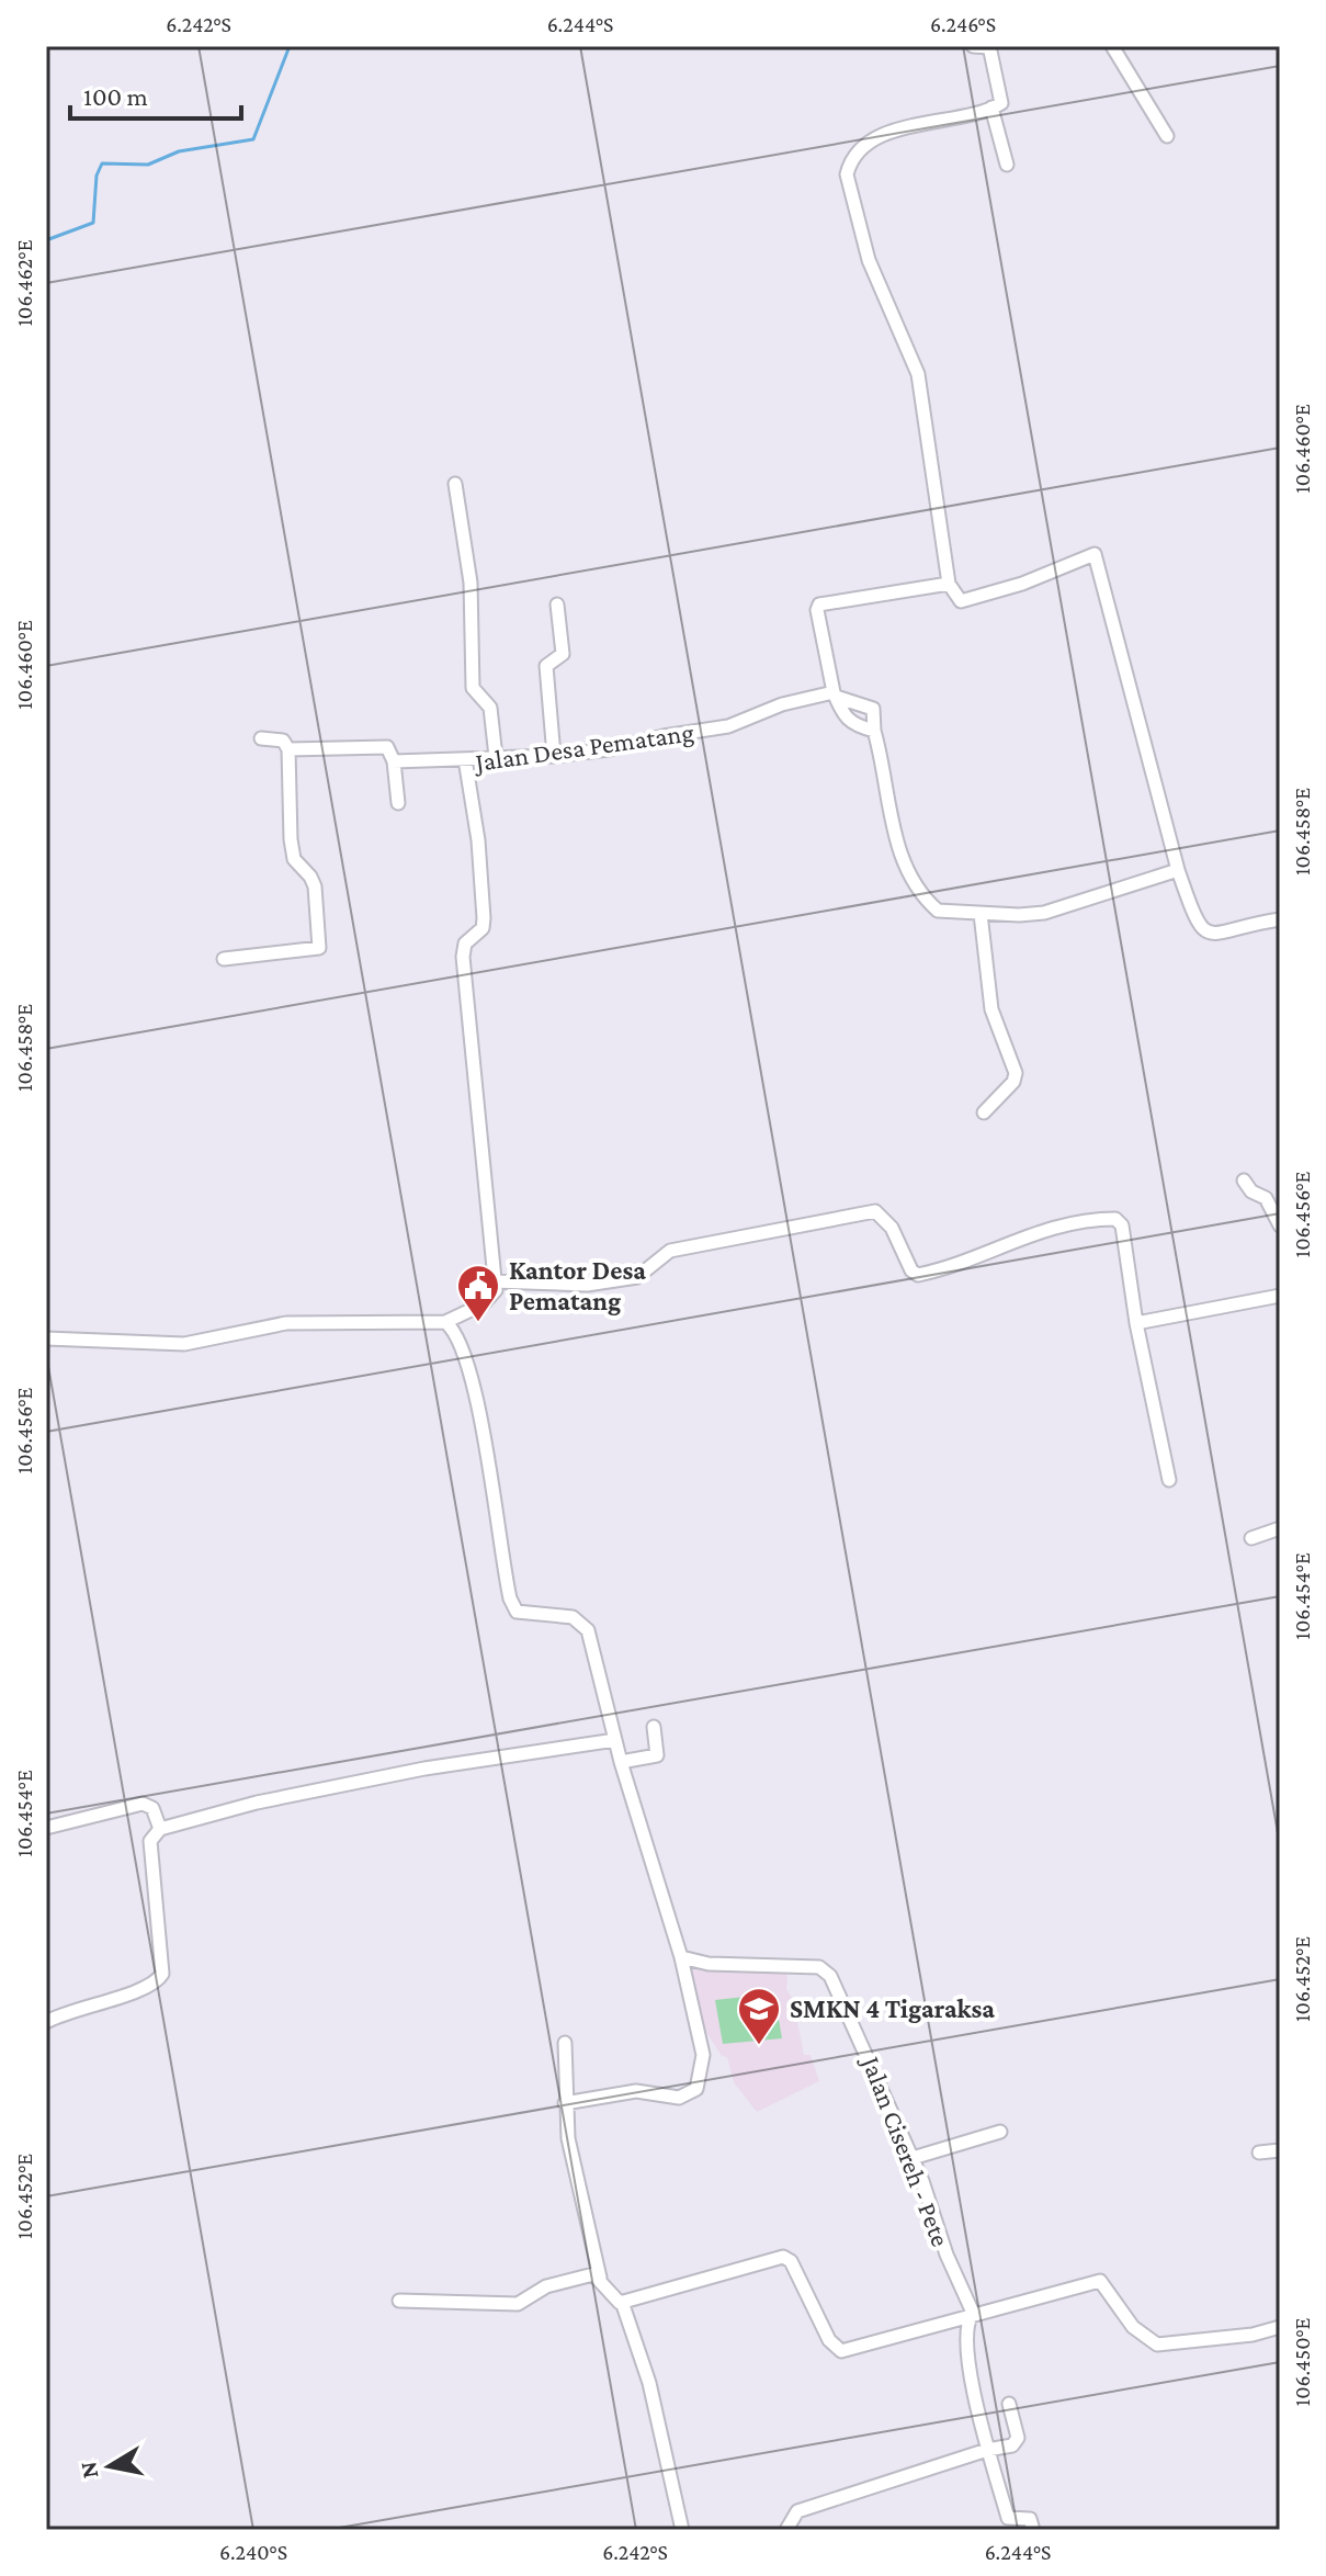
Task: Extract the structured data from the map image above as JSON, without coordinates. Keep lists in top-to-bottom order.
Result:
{
  "streets": {
    "street": ["Jalan Desa Pematang", "Jalan Cisereh - Pete"]
  },
  "places": {
    "public building": ["Kantor Desa Pematang"],
    "school or university": ["SMKN 4 Tigaraksa"]
  },
  "scale_bar": "100 m",
  "north": "left",
  "coordinates": [
    "6.242°S",
    "6.244°S",
    "6.246°S",
    "106.462°E",
    "106.460°E",
    "106.458°E",
    "106.456°E",
    "106.454°E",
    "106.452°E",
    "106.450°E",
    "6.240°S"
  ]
}
